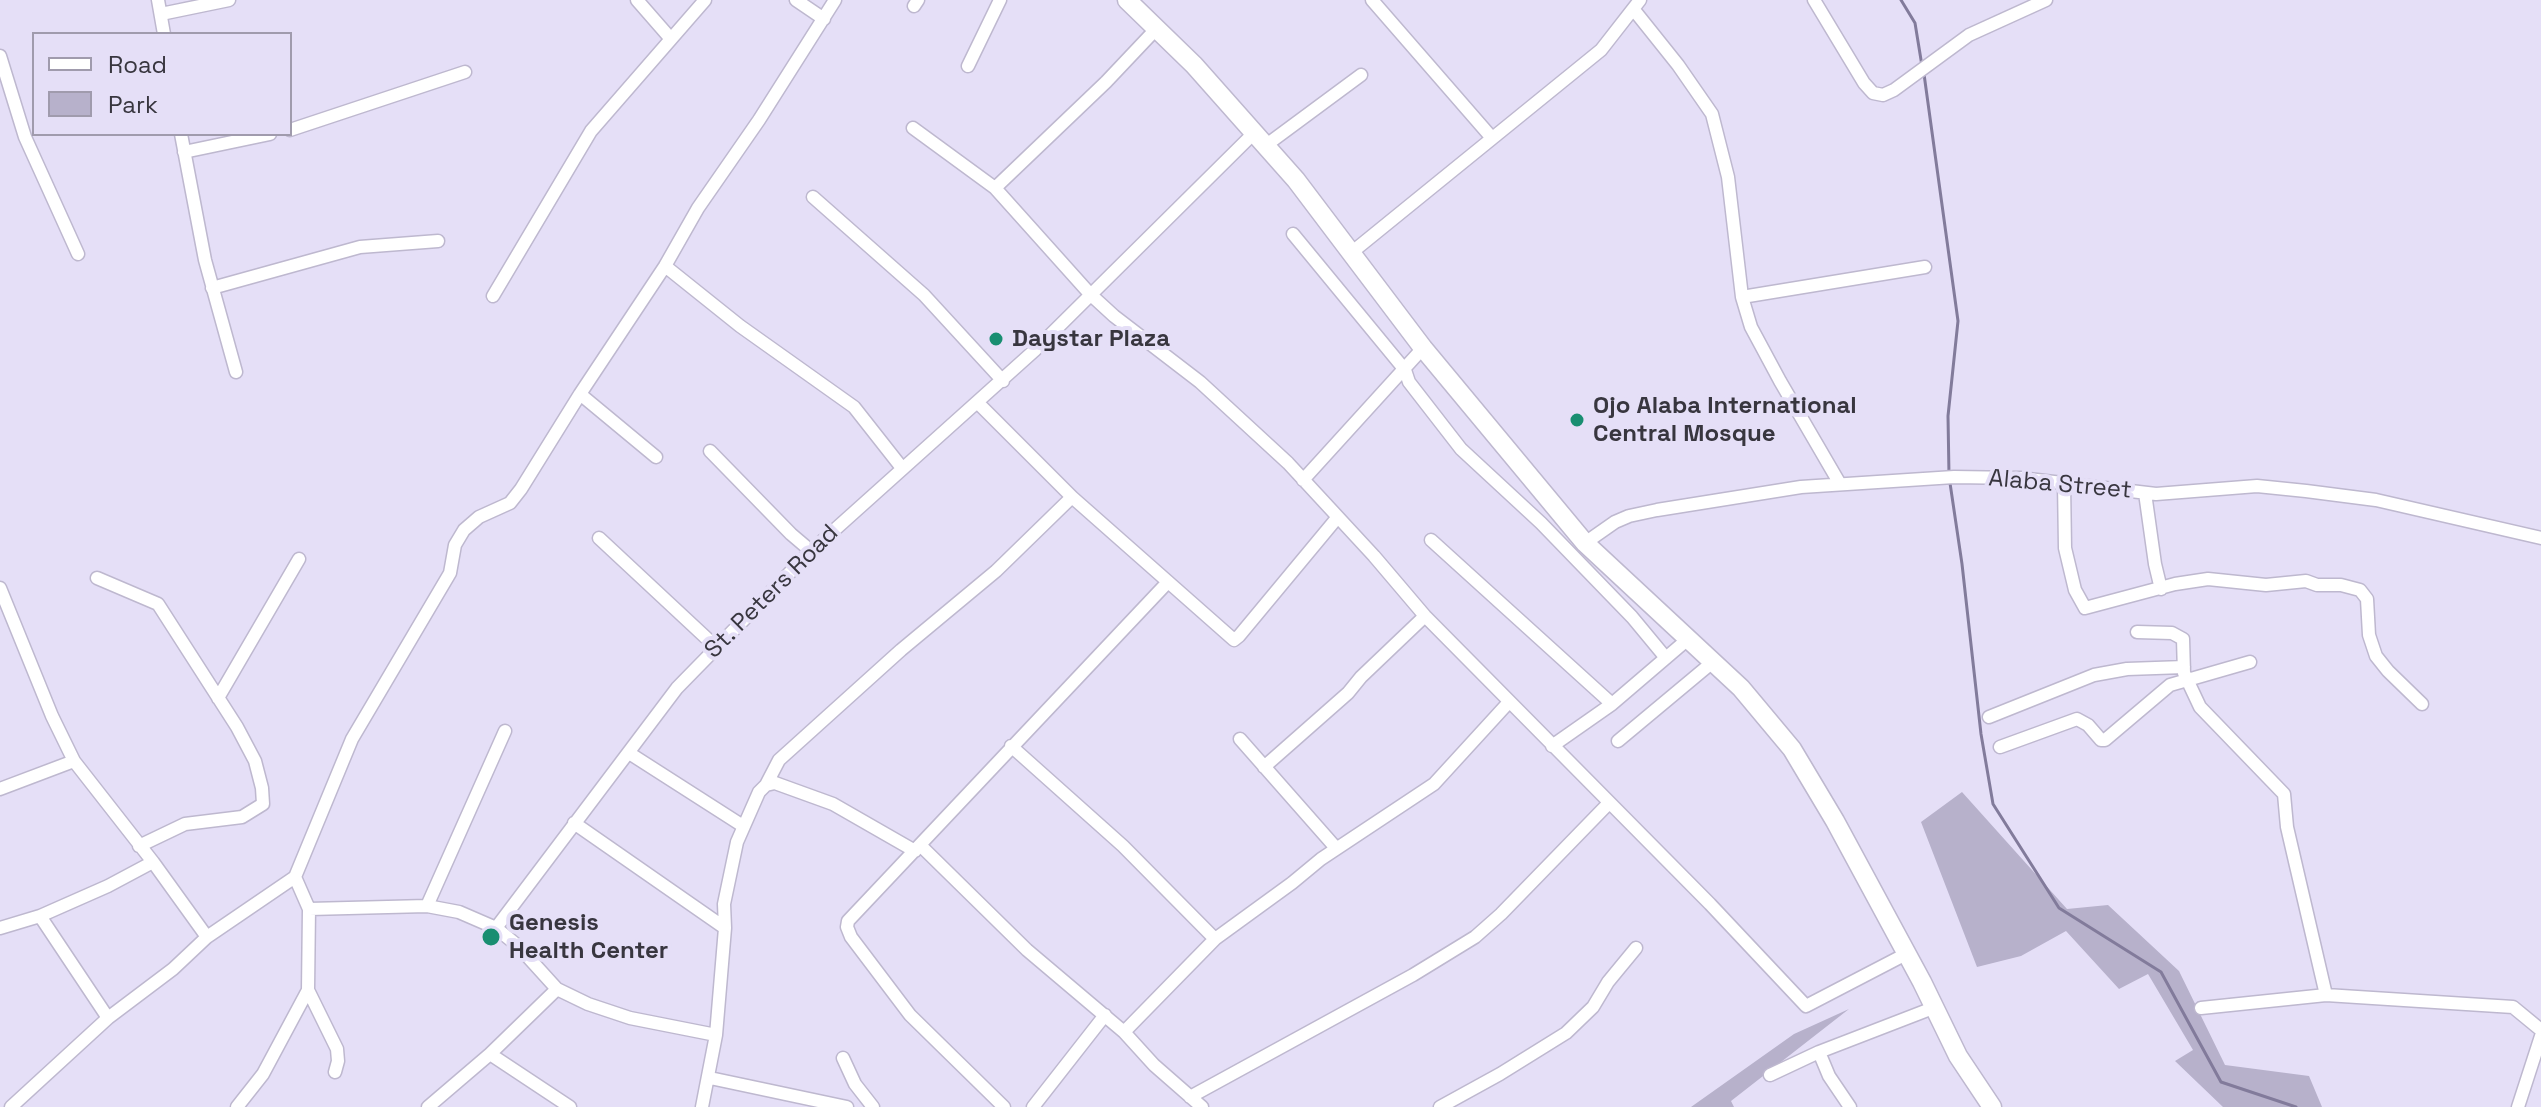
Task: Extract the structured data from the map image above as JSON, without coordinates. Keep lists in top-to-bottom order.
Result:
{
  "streets": {
    "street": ["Alaba Street", "St. Peters Road"]
  },
  "places": ["Daystar Plaza", "Ojo Alaba International Central Mosque", "Genesis Health Center"],
  "legend": ["Road", "Park"]
}
